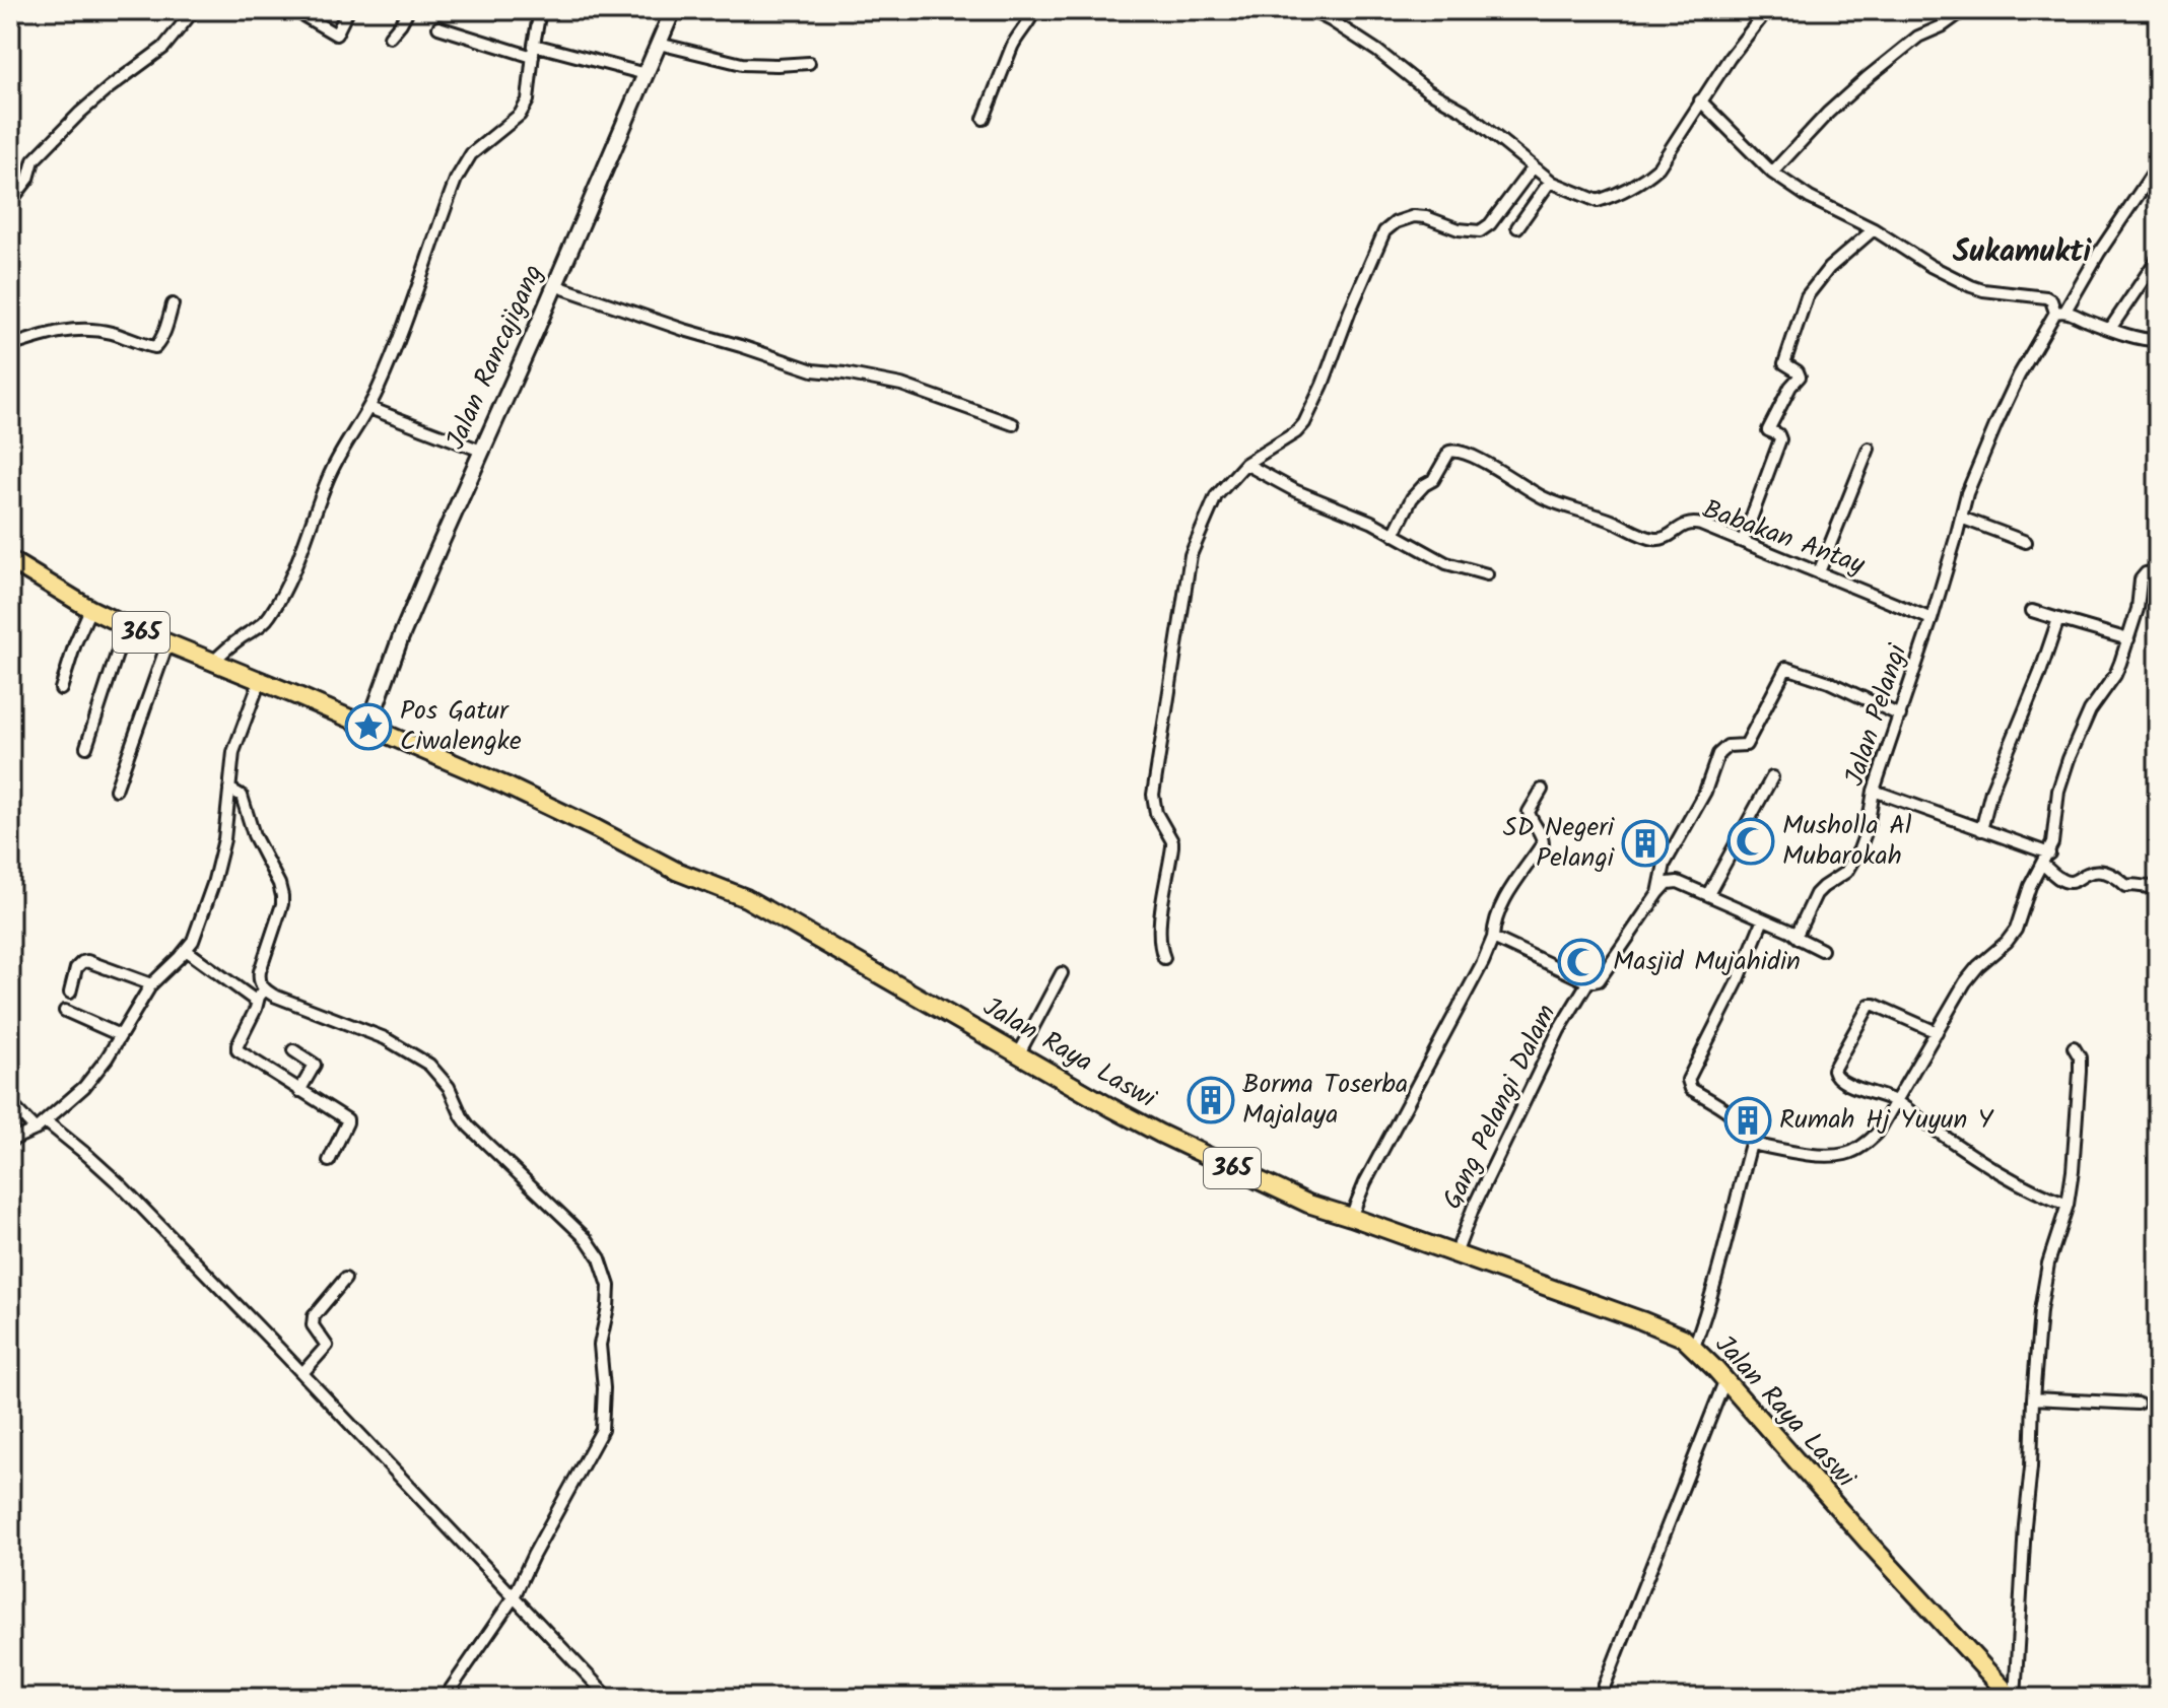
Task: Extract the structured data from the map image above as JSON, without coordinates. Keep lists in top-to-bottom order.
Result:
{
  "streets": {
    "main road": ["Jalan Rancajigang", "365", "Jalan Raya Laswi"],
    "street": ["Babakan Antay", "Jalan Pelangi", "Gang Pelangi Dalam"]
  },
  "crossings": [
    ["Jalan Rancajigang", "Jalan Raya Laswi"],
    ["Babakan Antay", "Jalan Pelangi"],
    ["Jalan Raya Laswi", "Gang Pelangi Dalam"]
  ],
  "districts": ["Sukamukti"],
  "places": {
    "place": ["Pos Gatur Ciwalengke"],
    "mosque": ["Musholla Al Mubarokah", "Masjid Mujahidin"],
    "building": ["SD Negeri Pelangi", "Borma Toserba Majalaya", "Rumah Hj Yuyun Y"]
  }
}
